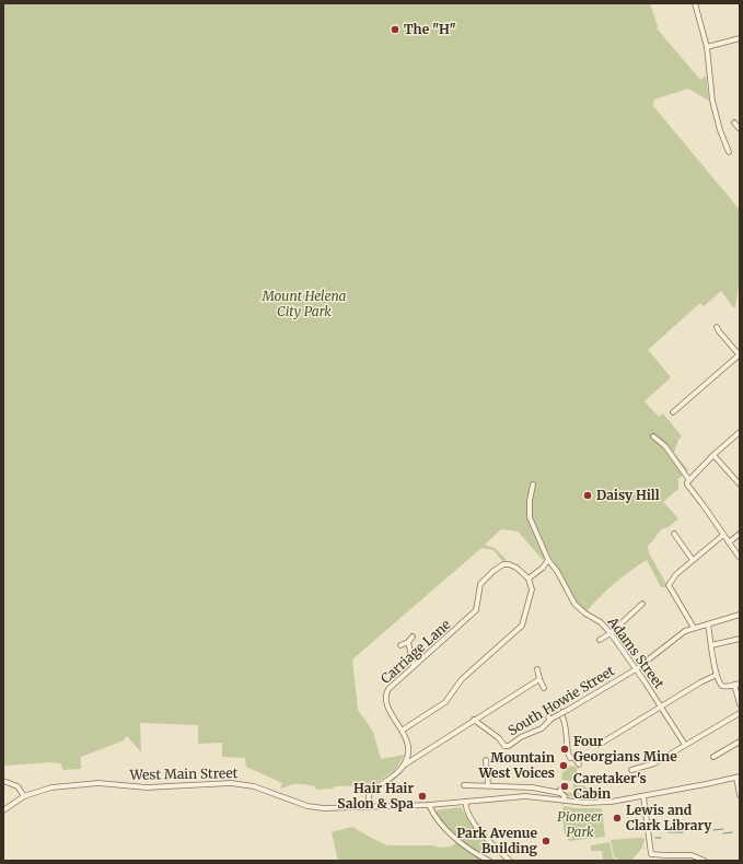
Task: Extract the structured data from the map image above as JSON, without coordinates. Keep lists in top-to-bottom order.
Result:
{
  "streets": {
    "street": [
      "Carriage Lane",
      "Adams Street",
      "South Howie Street",
      "West Main Street"
    ]
  },
  "crossings": [
    ["Adams Street", "South Howie Street"]
  ],
  "parks": ["Mount Helena City Park", "Pioneer Park"],
  "places": [
    "The \"H\"",
    "Daisy Hill",
    "Four Georgians Mine",
    "Mountain West Voices",
    "Caretaker's Cabin",
    "Hair Hair Salon & Spa",
    "Lewis and Clark Library",
    "Park Avenue Building"
  ]
}
